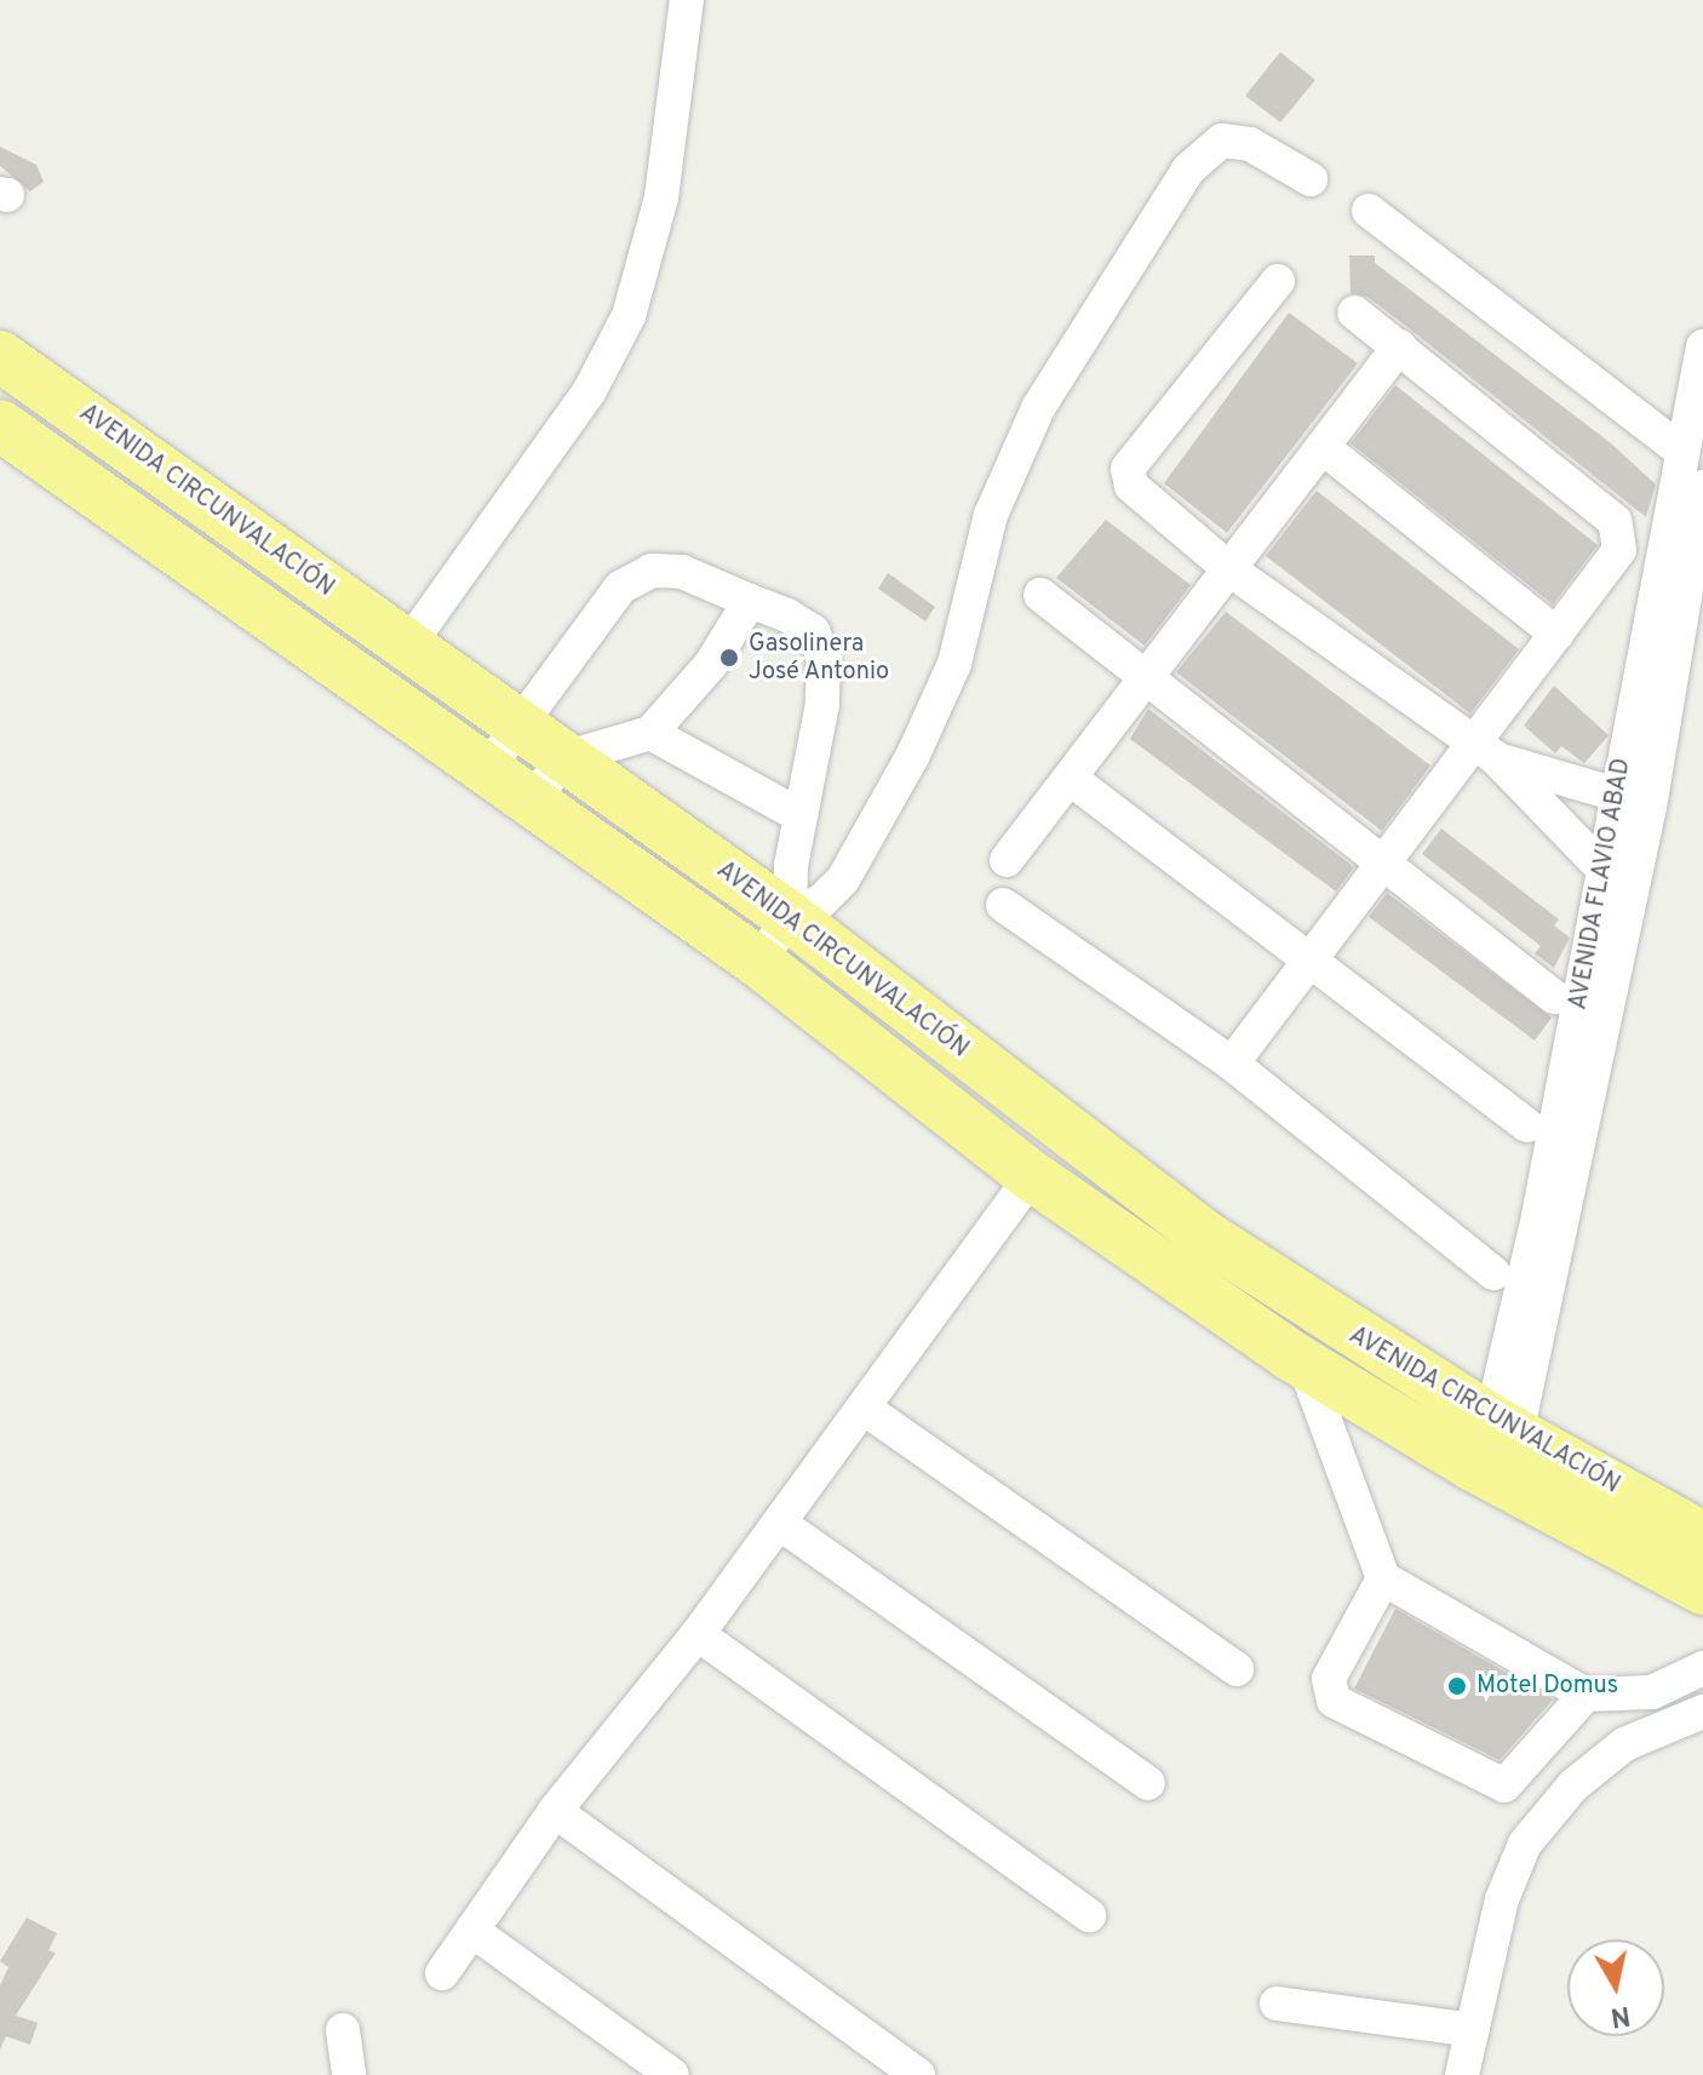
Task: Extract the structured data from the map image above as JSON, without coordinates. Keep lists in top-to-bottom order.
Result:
{
  "streets": {
    "highway": ["AVENIDA CIRCUNVALACIÓN"],
    "street": ["AVENIDA FLAVIO ABAD"]
  },
  "crossings": [
    ["AVENIDA CIRCUNVALACIÓN", "AVENIDA FLAVIO ABAD"]
  ],
  "places": ["Gasolinera José Antonio", "Motel Domus"],
  "north": "bottom"
}
